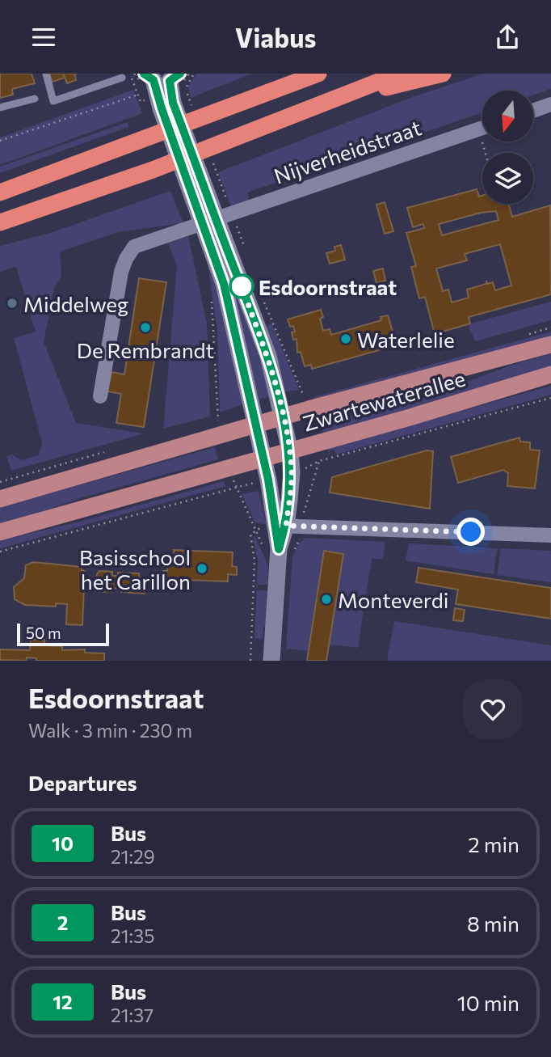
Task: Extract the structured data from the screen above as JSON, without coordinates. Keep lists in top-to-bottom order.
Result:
{
  "streets": {
    "main road": ["Zwartewaterallee"],
    "street": ["Nijverheidstraat"]
  },
  "places": [
    "Esdoornstraat",
    "Middelweg",
    "De Rembrandt",
    "Waterlelie",
    "Basisschool het Carillon",
    "Monteverdi"
  ],
  "lines": ["bus line 10"],
  "scale_bar": "50 m",
  "north": "bottom",
  "page": {
    "header": "Viabus",
    "scale": "50 m",
    "heading": [
      ["Esdoornstraat", "Walk · 3 min · 230 m"],
      "Departures"
    ],
    "list": [
      {
        "mark": "10",
        "name": "Bus",
        "note": "21:29",
        "value": "2 min"
      },
      {
        "mark": "2",
        "name": "Bus",
        "note": "21:35",
        "value": "8 min"
      },
      {
        "mark": "12",
        "name": "Bus",
        "note": "21:37",
        "value": "10 min"
      }
    ]
  }
}
